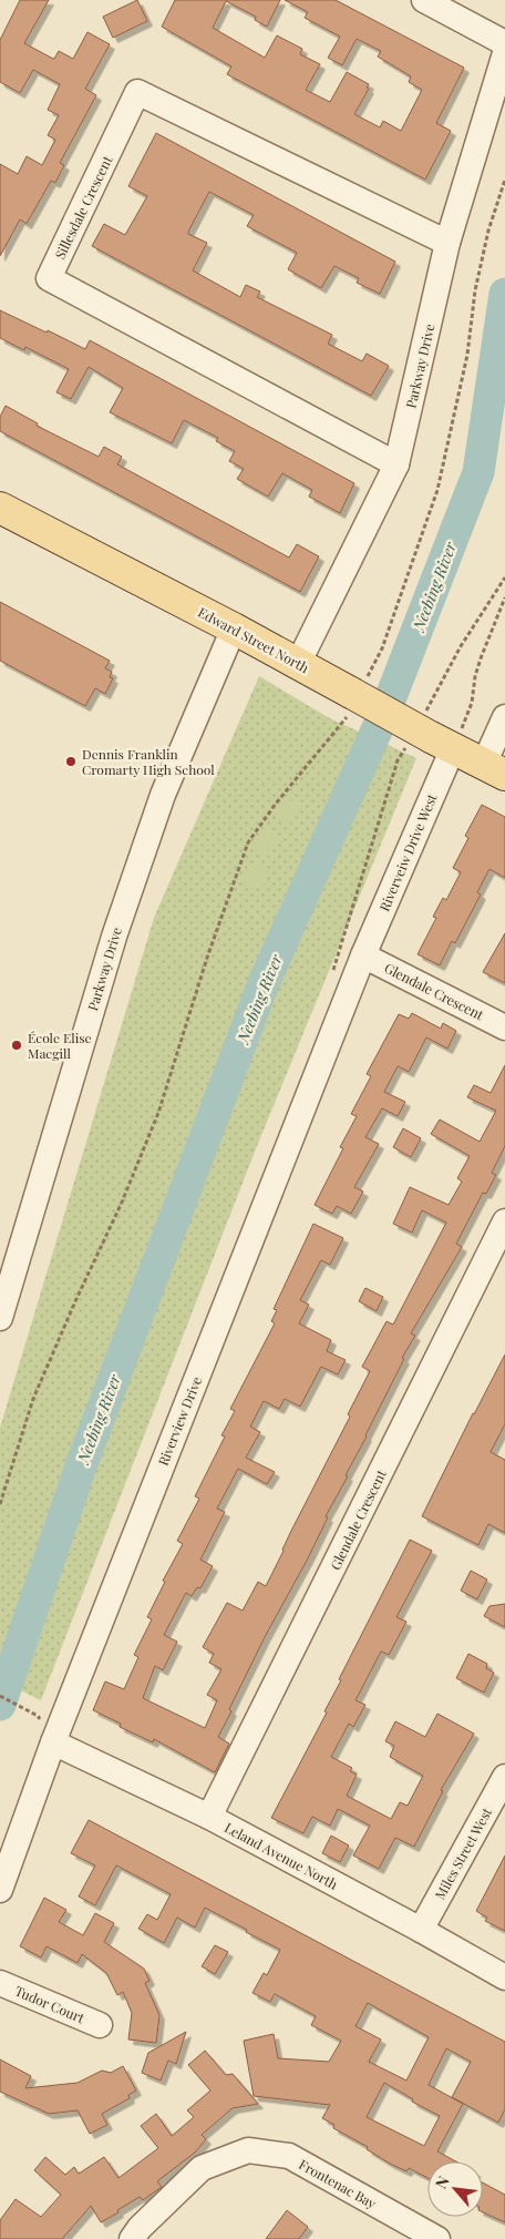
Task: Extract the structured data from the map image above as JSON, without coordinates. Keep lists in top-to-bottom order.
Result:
{
  "streets": {
    "main road": ["Edward Street North"],
    "street": [
      "Sillesdale Crescent",
      "Parkway Drive",
      "Riverveiw Drive West",
      "Glendale Crescent",
      "Riverview Drive",
      "Miles Street West",
      "Leland Avenue North",
      "Tudor Court",
      "Frontenac Bay"
    ]
  },
  "crossings": [
    ["Sillesdale Crescent", "Parkway Drive"],
    ["Parkway Drive", "Edward Street North"],
    ["Edward Street North", "Riverveiw Drive West"],
    ["Riverveiw Drive West", "Glendale Crescent"],
    ["Riverveiw Drive West", "Riverview Drive"],
    ["Glendale Crescent", "Riverview Drive"],
    ["Glendale Crescent", "Leland Avenue North"],
    ["Riverview Drive", "Leland Avenue North"],
    ["Miles Street West", "Leland Avenue North"]
  ],
  "water": ["Neebing River"],
  "places": ["Dennis Franklin Cromarty High School", "École Elise Macgill"],
  "north": "top left"
}
